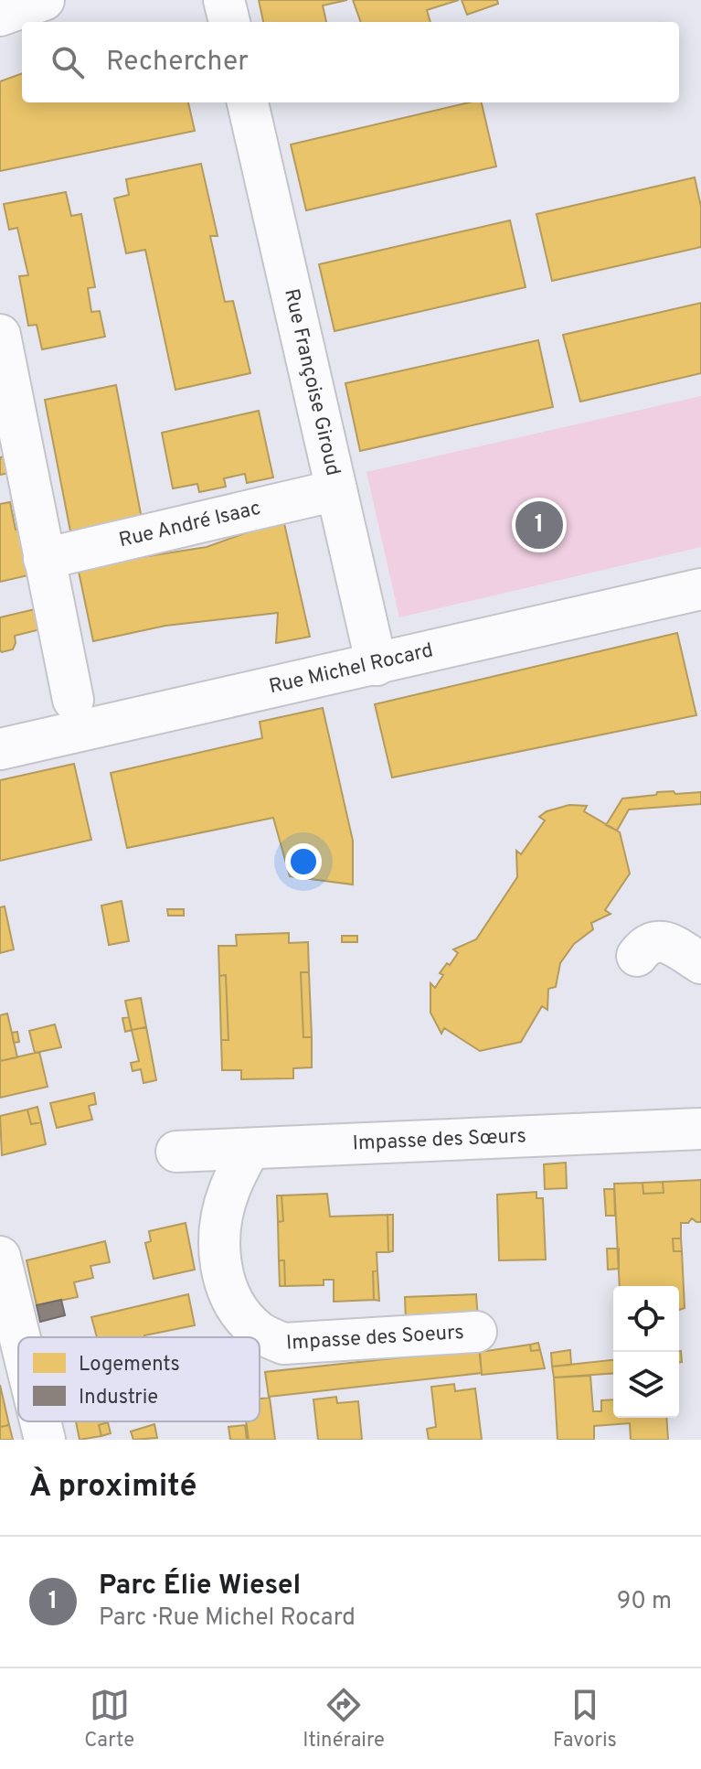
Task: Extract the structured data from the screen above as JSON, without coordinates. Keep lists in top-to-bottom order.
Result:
{
  "streets": {
    "street": [
      "Rue Françoise Giroud",
      "Rue André Isaac",
      "Rue Michel Rocard",
      "Impasse des Sœurs",
      "Impasse des Soeurs"
    ]
  },
  "crossings": [
    ["Rue Françoise Giroud", "Rue André Isaac"],
    ["Rue Françoise Giroud", "Rue Michel Rocard"],
    ["Impasse des Sœurs", "Impasse des Soeurs"]
  ],
  "legend": ["Logements", "Industrie"],
  "page": {
    "search": "Rechercher",
    "pins": "1",
    "heading": "À proximité",
    "list": [
      {
        "mark": "1",
        "name": "Parc Élie Wiesel",
        "note": "Parc · Rue Michel Rocard",
        "value": "90 m"
      }
    ],
    "nav": ["Carte", "Itinéraire", "Favoris"]
  }
}
